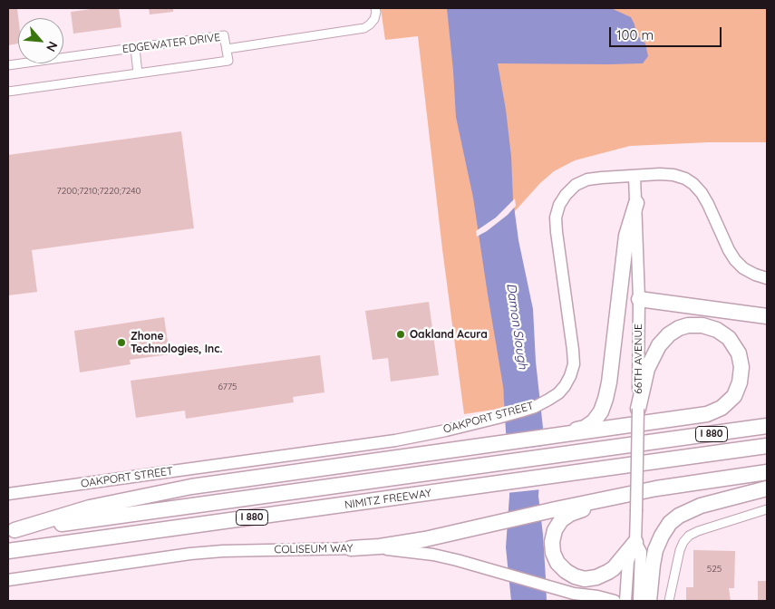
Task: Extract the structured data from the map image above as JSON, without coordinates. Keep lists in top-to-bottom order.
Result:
{
  "streets": {
    "highway": ["I 880", "NIMITZ FREEWAY"],
    "street": [
      "EDGEWATER DRIVE",
      "66TH AVENUE",
      "OAKPORT STREET",
      "COLISEUM WAY"
    ]
  },
  "crossings": [
    ["66TH AVENUE", "OAKPORT STREET"]
  ],
  "water": ["Damon Slough"],
  "places": ["Oakland Acura", "Zhone Technologies, Inc."],
  "house_numbers": ["7200;7210;7220;7240", "6775", "525"],
  "scale_bar": "100 m",
  "north": "bottom right"
}
